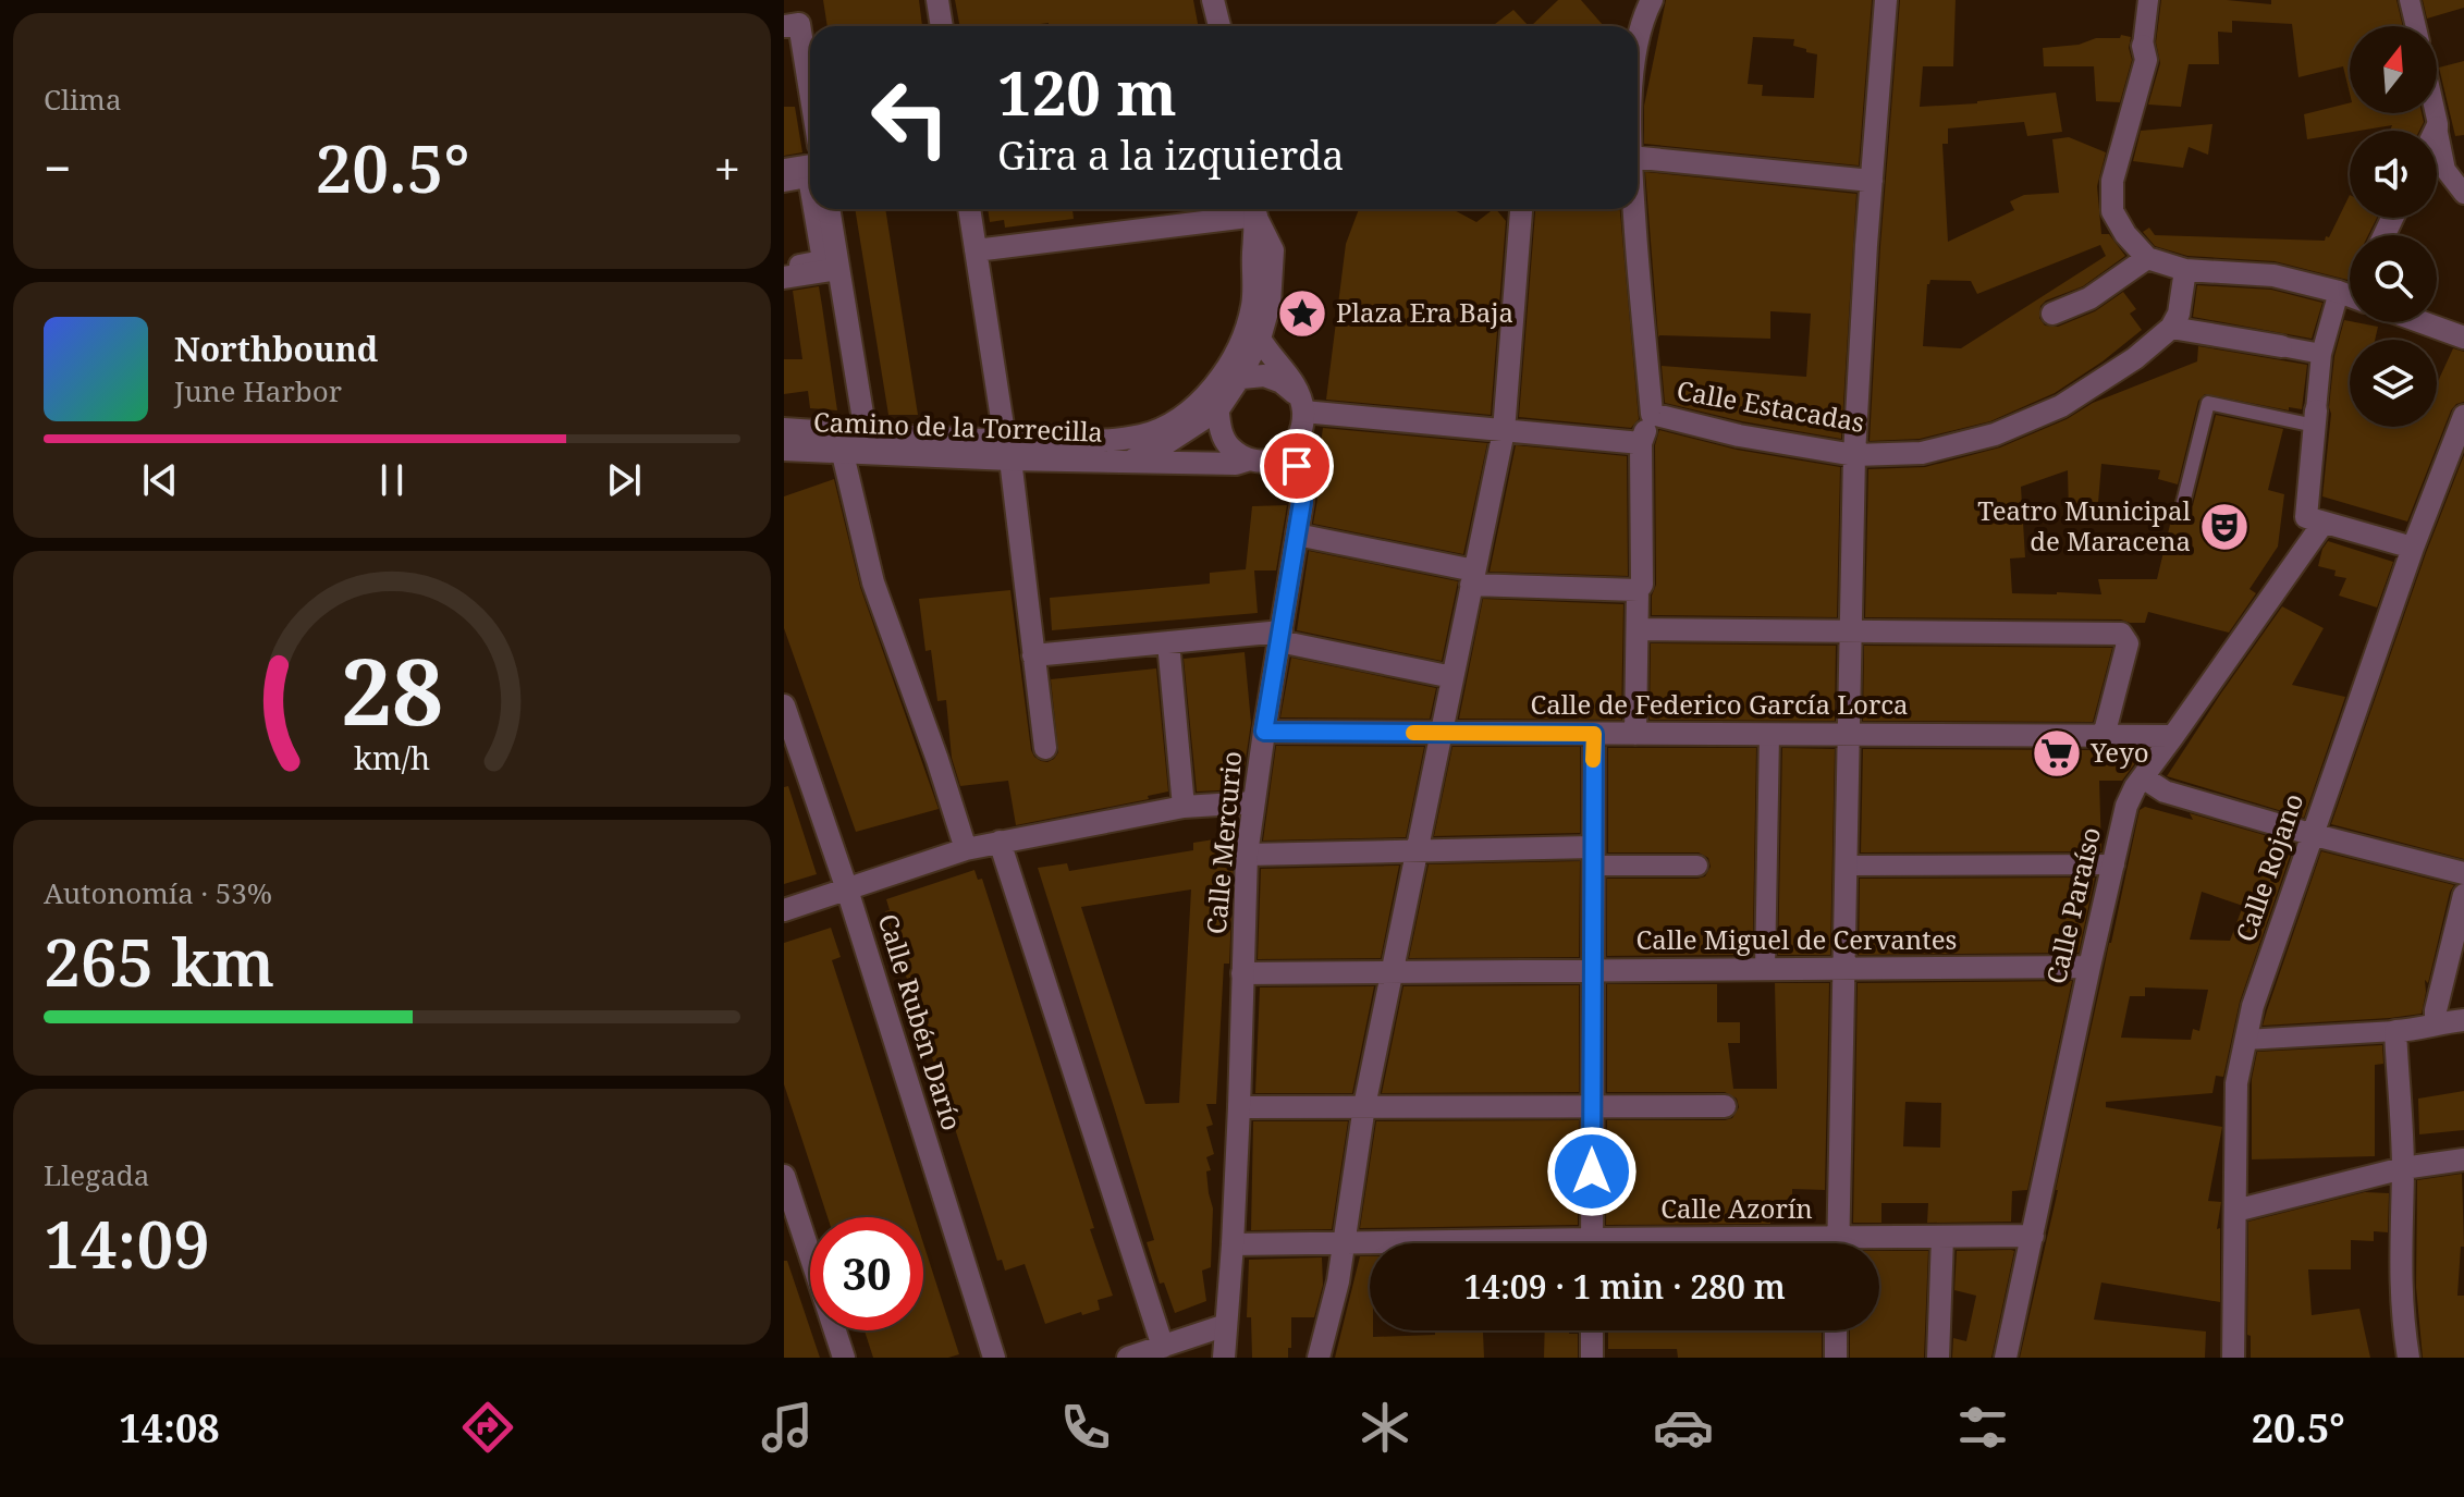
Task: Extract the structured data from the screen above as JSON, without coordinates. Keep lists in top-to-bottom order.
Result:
{
  "streets": {
    "street": [
      "Calle Estacadas",
      "Camino de la Torrecilla",
      "Calle de Federico García Lorca",
      "Calle Mercurio",
      "Calle Rojano",
      "Calle Paraíso",
      "Calle Miguel de Cervantes",
      "Calle Rubén Darío",
      "Calle Azorín"
    ]
  },
  "crossings": [
    ["Camino de la Torrecilla", "Calle Mercurio"],
    ["Calle de Federico García Lorca", "Calle Mercurio"],
    ["Calle de Federico García Lorca", "Calle Paraíso"],
    ["Calle Mercurio", "Calle Miguel de Cervantes"],
    ["Calle Mercurio", "Calle Azorín"],
    ["Calle Paraíso", "Calle Miguel de Cervantes"],
    ["Calle Paraíso", "Calle Azorín"]
  ],
  "places": {
    "place": ["Plaza Era Baja"],
    "theatre": ["Teatro Municipal de Maracena"],
    "supermarket": ["Yeyo"]
  },
  "north": "top",
  "page": {
    "tile": [
      "Clima",
      ["Autonomía · 53%", "265 km"],
      ["Llegada", "14:09"]
    ],
    "turn": ["120 m", "Gira a la izquierda"],
    "heat": ["−", "20.5°", "+"],
    "song": ["Northbound", "June Harbor"],
    "limit": "30",
    "trip": "14:09 · 1 min · 280 m",
    "tabs": ["14:08", "20.5°"],
    "gauge": ["28", "km/h"]
  }
}
